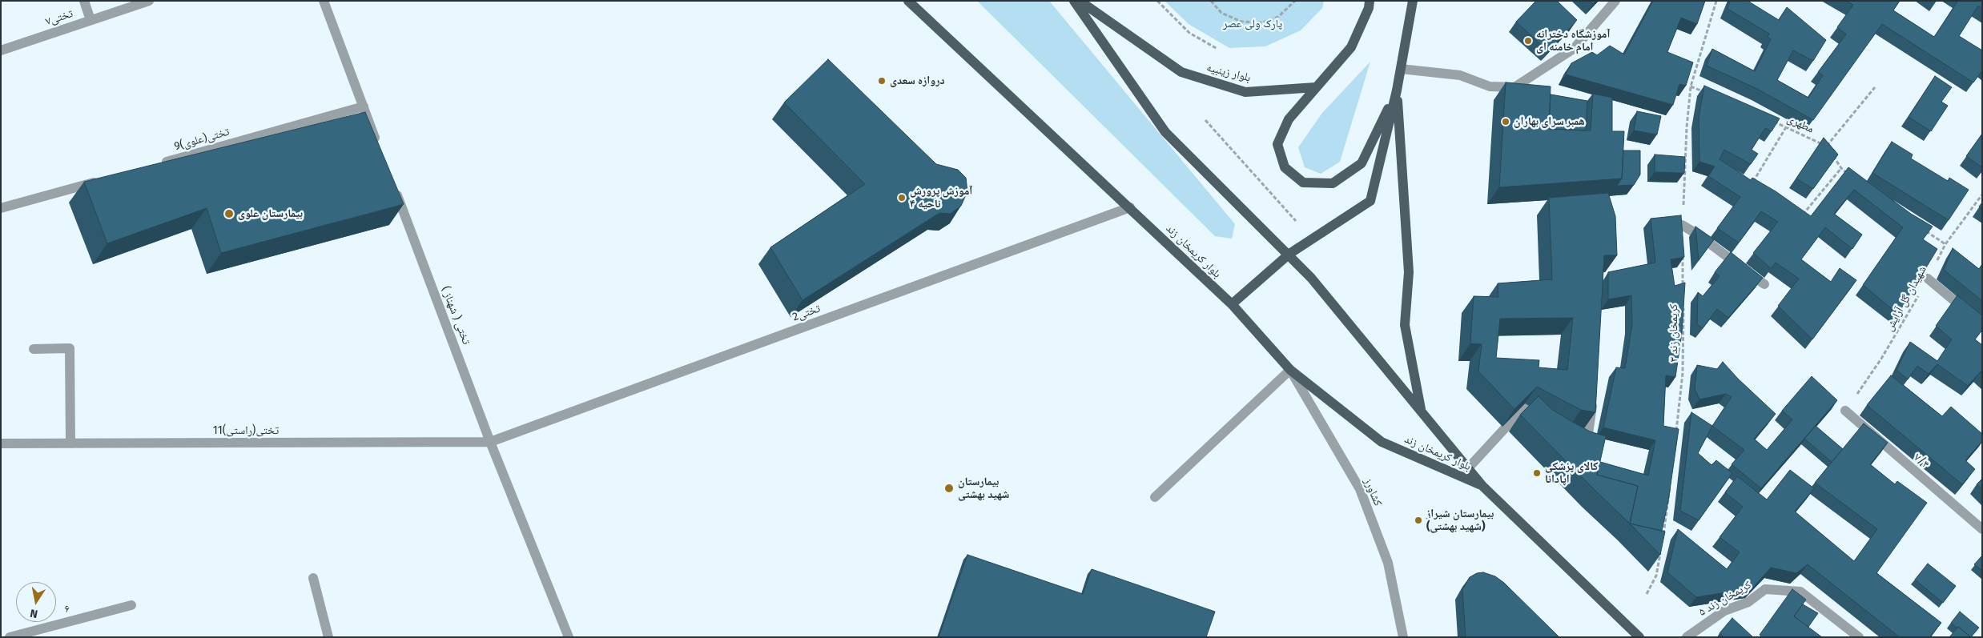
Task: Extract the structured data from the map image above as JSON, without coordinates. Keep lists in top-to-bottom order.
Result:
{
  "streets": {
    "main road": ["بلوار زینبیه", "بلوار کریمخان زند"],
    "street": [
      "تختی۷",
      "9تختی(علوی)",
      "2تختی",
      "تختی ( شهناز )",
      "11تختی(راستی)",
      "۷/۴",
      "کشاورز",
      "کریمخان زند ۵",
      "۶"
    ],
    "path": ["مطهری", "شهیدان گل آرایش", "کریمخان زند ۳"]
  },
  "crossings": [
    ["بلوار کریمخان زند", "2تختی"],
    ["بلوار کریمخان زند", "کشاورز"],
    ["شهیدان گل آرایش", "۷/۴"],
    ["2تختی", "تختی ( شهناز )"],
    ["2تختی", "11تختی(راستی)"],
    ["تختی ( شهناز )", "11تختی(راستی)"]
  ],
  "parks": ["پارک ولی عصر"],
  "places": [
    "آموزشگاه دخترانه امام خامنه ای",
    "دروازه سعدی",
    "همبر سرای بهاران",
    "آموزش پرورش ناحیه ۴",
    "بیمارستان علوی",
    "کالای پزشکی اپادانا",
    "بیمارستان شهید بهشتی",
    "بیمارستان شیراز (شهید بهشتی)"
  ],
  "north": "bottom"
}
